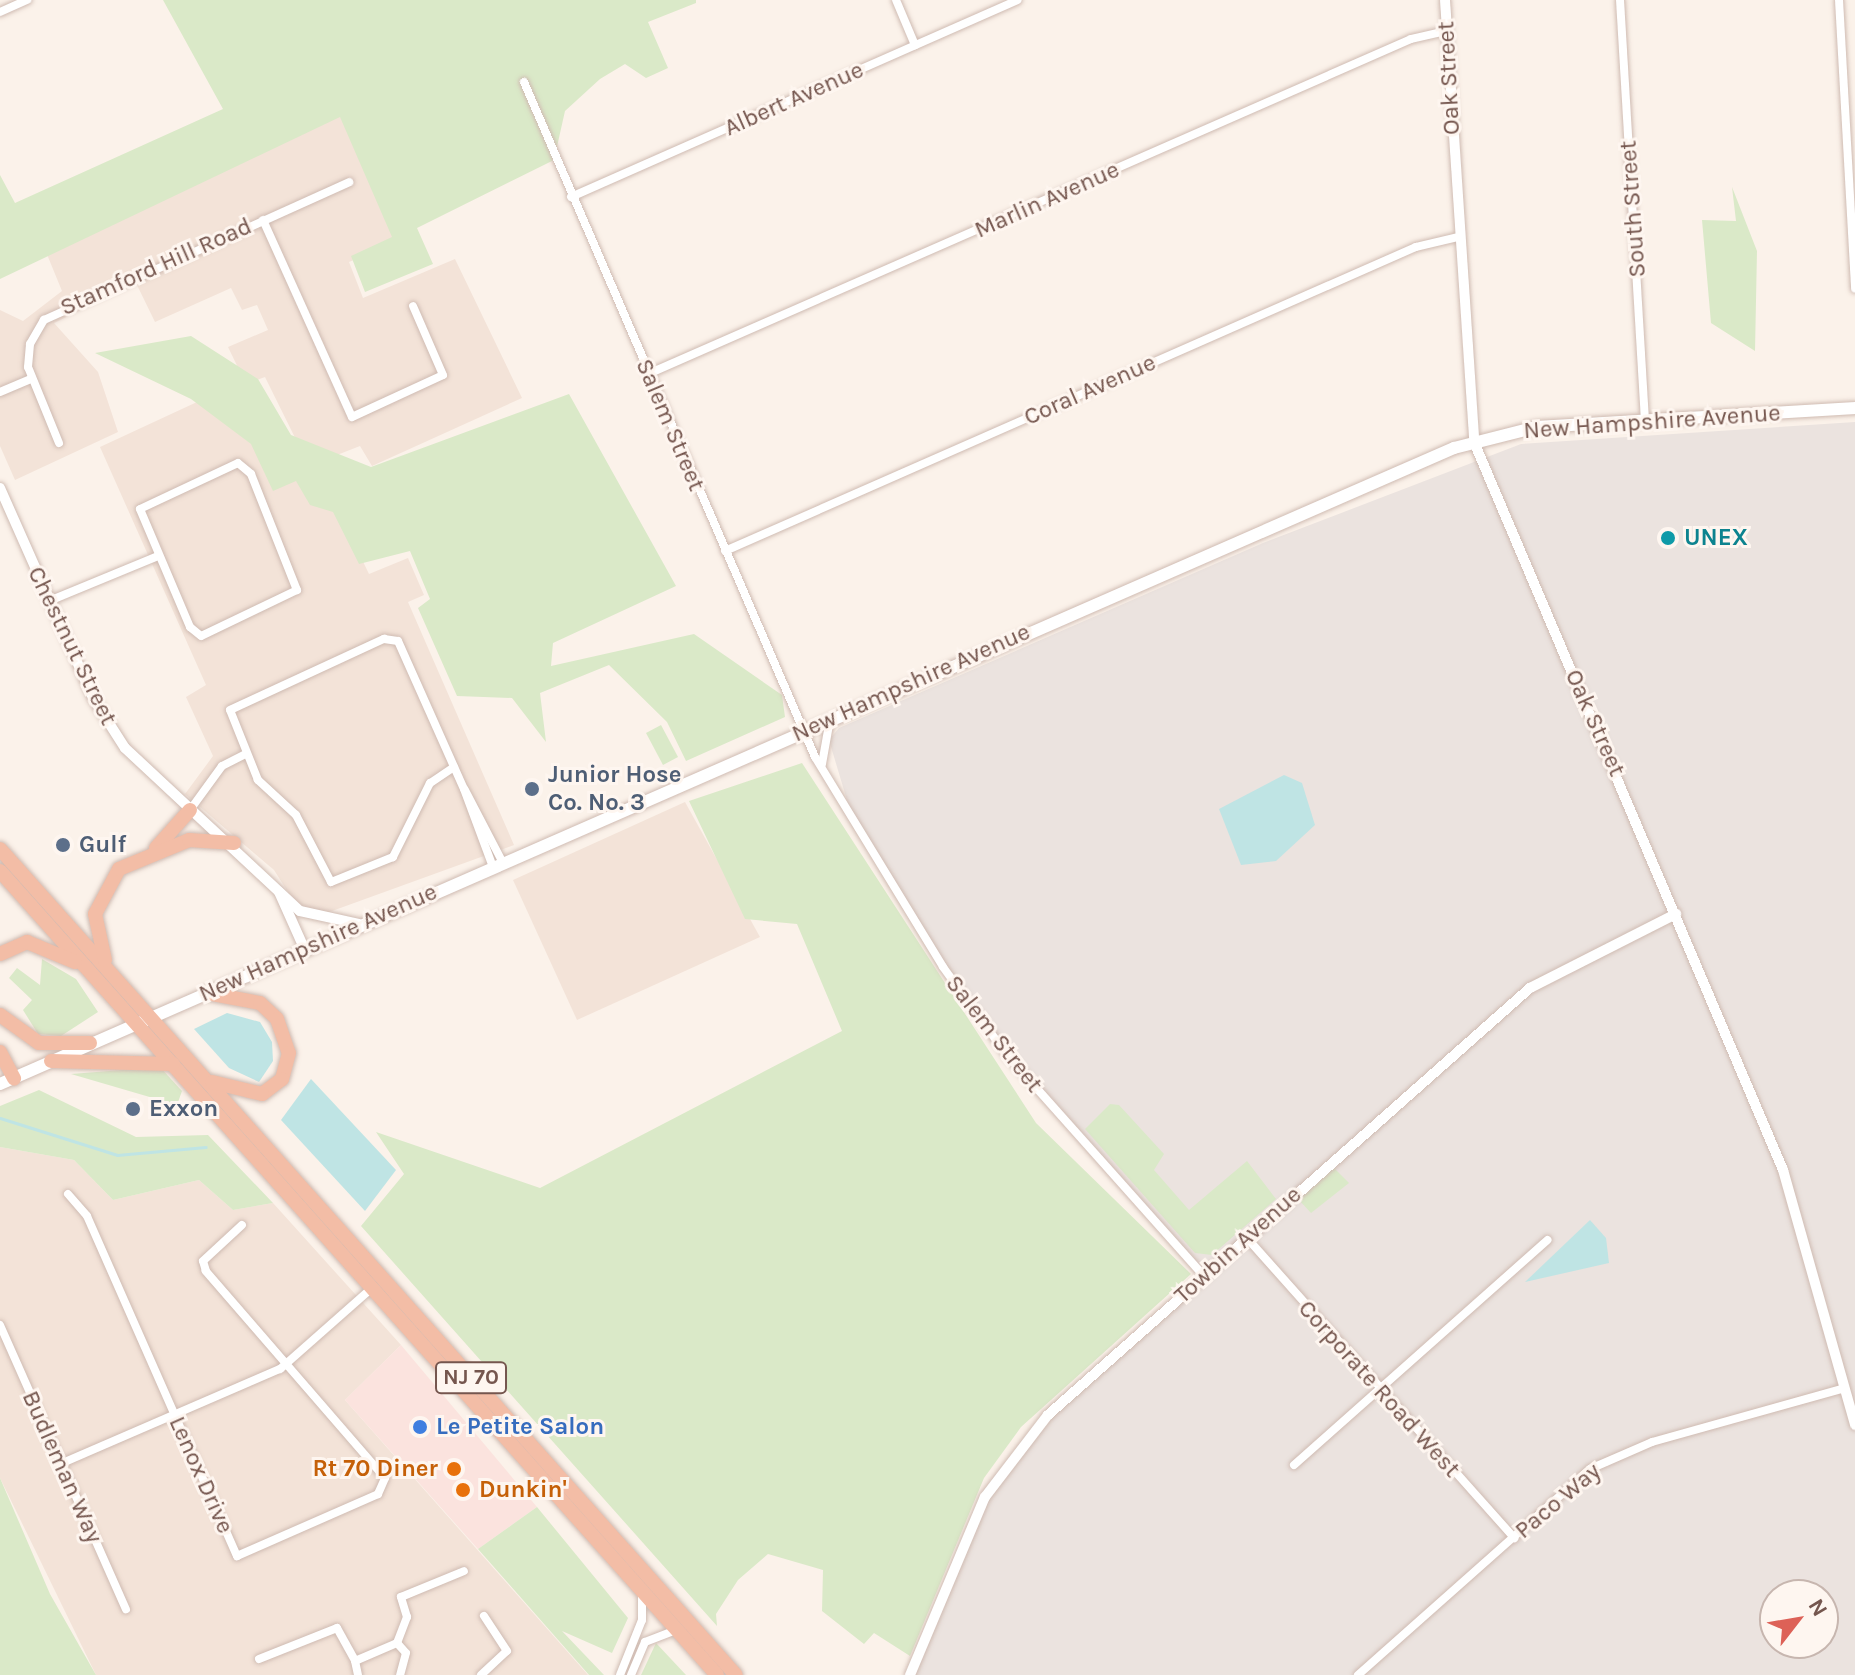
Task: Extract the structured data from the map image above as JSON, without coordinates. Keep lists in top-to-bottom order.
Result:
{
  "streets": {
    "highway": ["NJ 70"],
    "main road": ["New Hampshire Avenue"],
    "street": [
      "Oak Street",
      "Albert Avenue",
      "Marlin Avenue",
      "South Street",
      "Stamford Hill Road",
      "Coral Avenue",
      "Salem Street",
      "Chestnut Street",
      "Towbin Avenue",
      "Corporate Road West",
      "Budleman Way",
      "Lenox Drive",
      "Paco Way"
    ]
  },
  "crossings": [
    ["Oak Street", "Marlin Avenue"],
    ["Oak Street", "Coral Avenue"],
    ["Oak Street", "New Hampshire Avenue"],
    ["Oak Street", "Towbin Avenue"],
    ["Oak Street", "Paco Way"],
    ["Albert Avenue", "Salem Street"],
    ["Marlin Avenue", "Salem Street"],
    ["South Street", "New Hampshire Avenue"],
    ["Coral Avenue", "Salem Street"],
    ["New Hampshire Avenue", "Salem Street"],
    ["New Hampshire Avenue", "Chestnut Street"],
    ["New Hampshire Avenue", "NJ 70"],
    ["Salem Street", "Towbin Avenue"],
    ["Chestnut Street", "NJ 70"],
    ["Towbin Avenue", "Corporate Road West"],
    ["Corporate Road West", "Paco Way"]
  ],
  "places": [
    "UNEX",
    "Junior Hose Co. No. 3",
    "Gulf",
    "Exxon",
    "Le Petite Salon",
    "Rt 70 Diner",
    "Dunkin'"
  ],
  "north": "top right"
}
